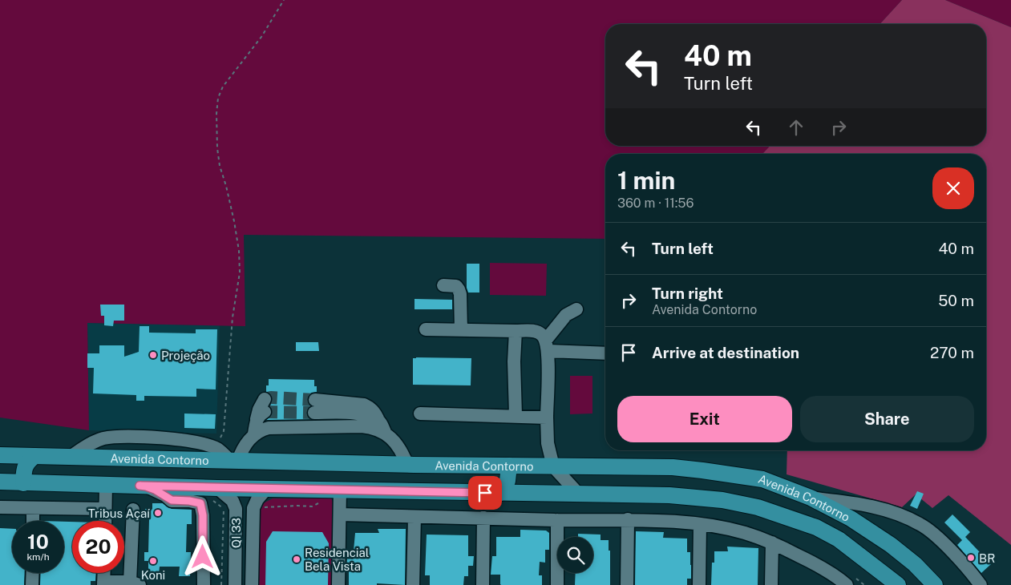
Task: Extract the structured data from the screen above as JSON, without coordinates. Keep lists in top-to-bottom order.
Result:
{
  "streets": {
    "main road": ["Avenida Contorno"],
    "street": ["QI 33"]
  },
  "crossings": [
    ["Avenida Contorno", "QI 33"]
  ],
  "places": [
    "Projeção",
    "Tribus Açaí",
    "BR",
    "Residencial Bela Vista",
    "Koni"
  ],
  "page": {
    "turn": ["40 m", "Turn left"],
    "heading": ["1 min", "360 m · 11:56"],
    "list": [
      {
        "name": "Turn left",
        "value": "40 m"
      },
      {
        "name": "Turn right",
        "note": "Avenida Contorno",
        "value": "50 m"
      },
      {
        "name": "Arrive at destination",
        "value": "270 m"
      }
    ],
    "buttons": ["Exit", "Share"],
    "speed": "10 km/h",
    "limit": "20"
  }
}
